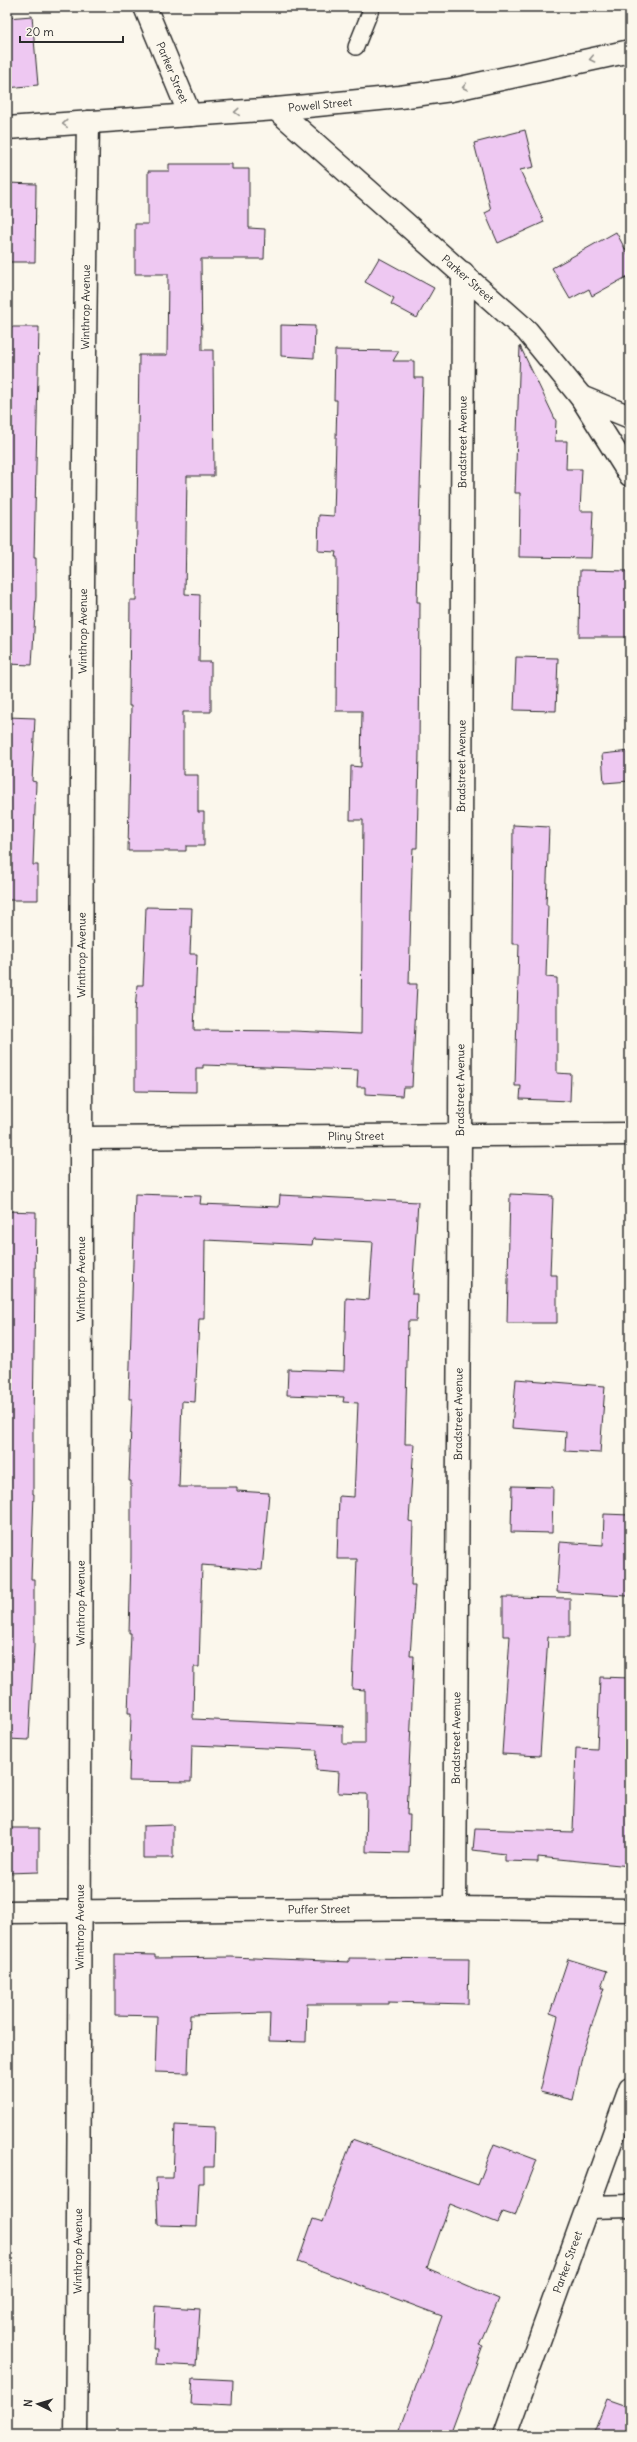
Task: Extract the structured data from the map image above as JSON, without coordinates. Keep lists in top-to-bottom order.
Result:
{
  "streets": {
    "street": [
      "Parker Street",
      "Powell Street",
      "Winthrop Avenue",
      "Bradstreet Avenue",
      "Pliny Street",
      "Puffer Street"
    ]
  },
  "crossings": [
    ["Parker Street", "Powell Street"],
    ["Parker Street", "Bradstreet Avenue"],
    ["Powell Street", "Winthrop Avenue"],
    ["Winthrop Avenue", "Pliny Street"],
    ["Winthrop Avenue", "Puffer Street"],
    ["Bradstreet Avenue", "Pliny Street"],
    ["Bradstreet Avenue", "Puffer Street"]
  ],
  "one_way": ["Powell Street"],
  "scale_bar": "20 m",
  "north": "left"
}
